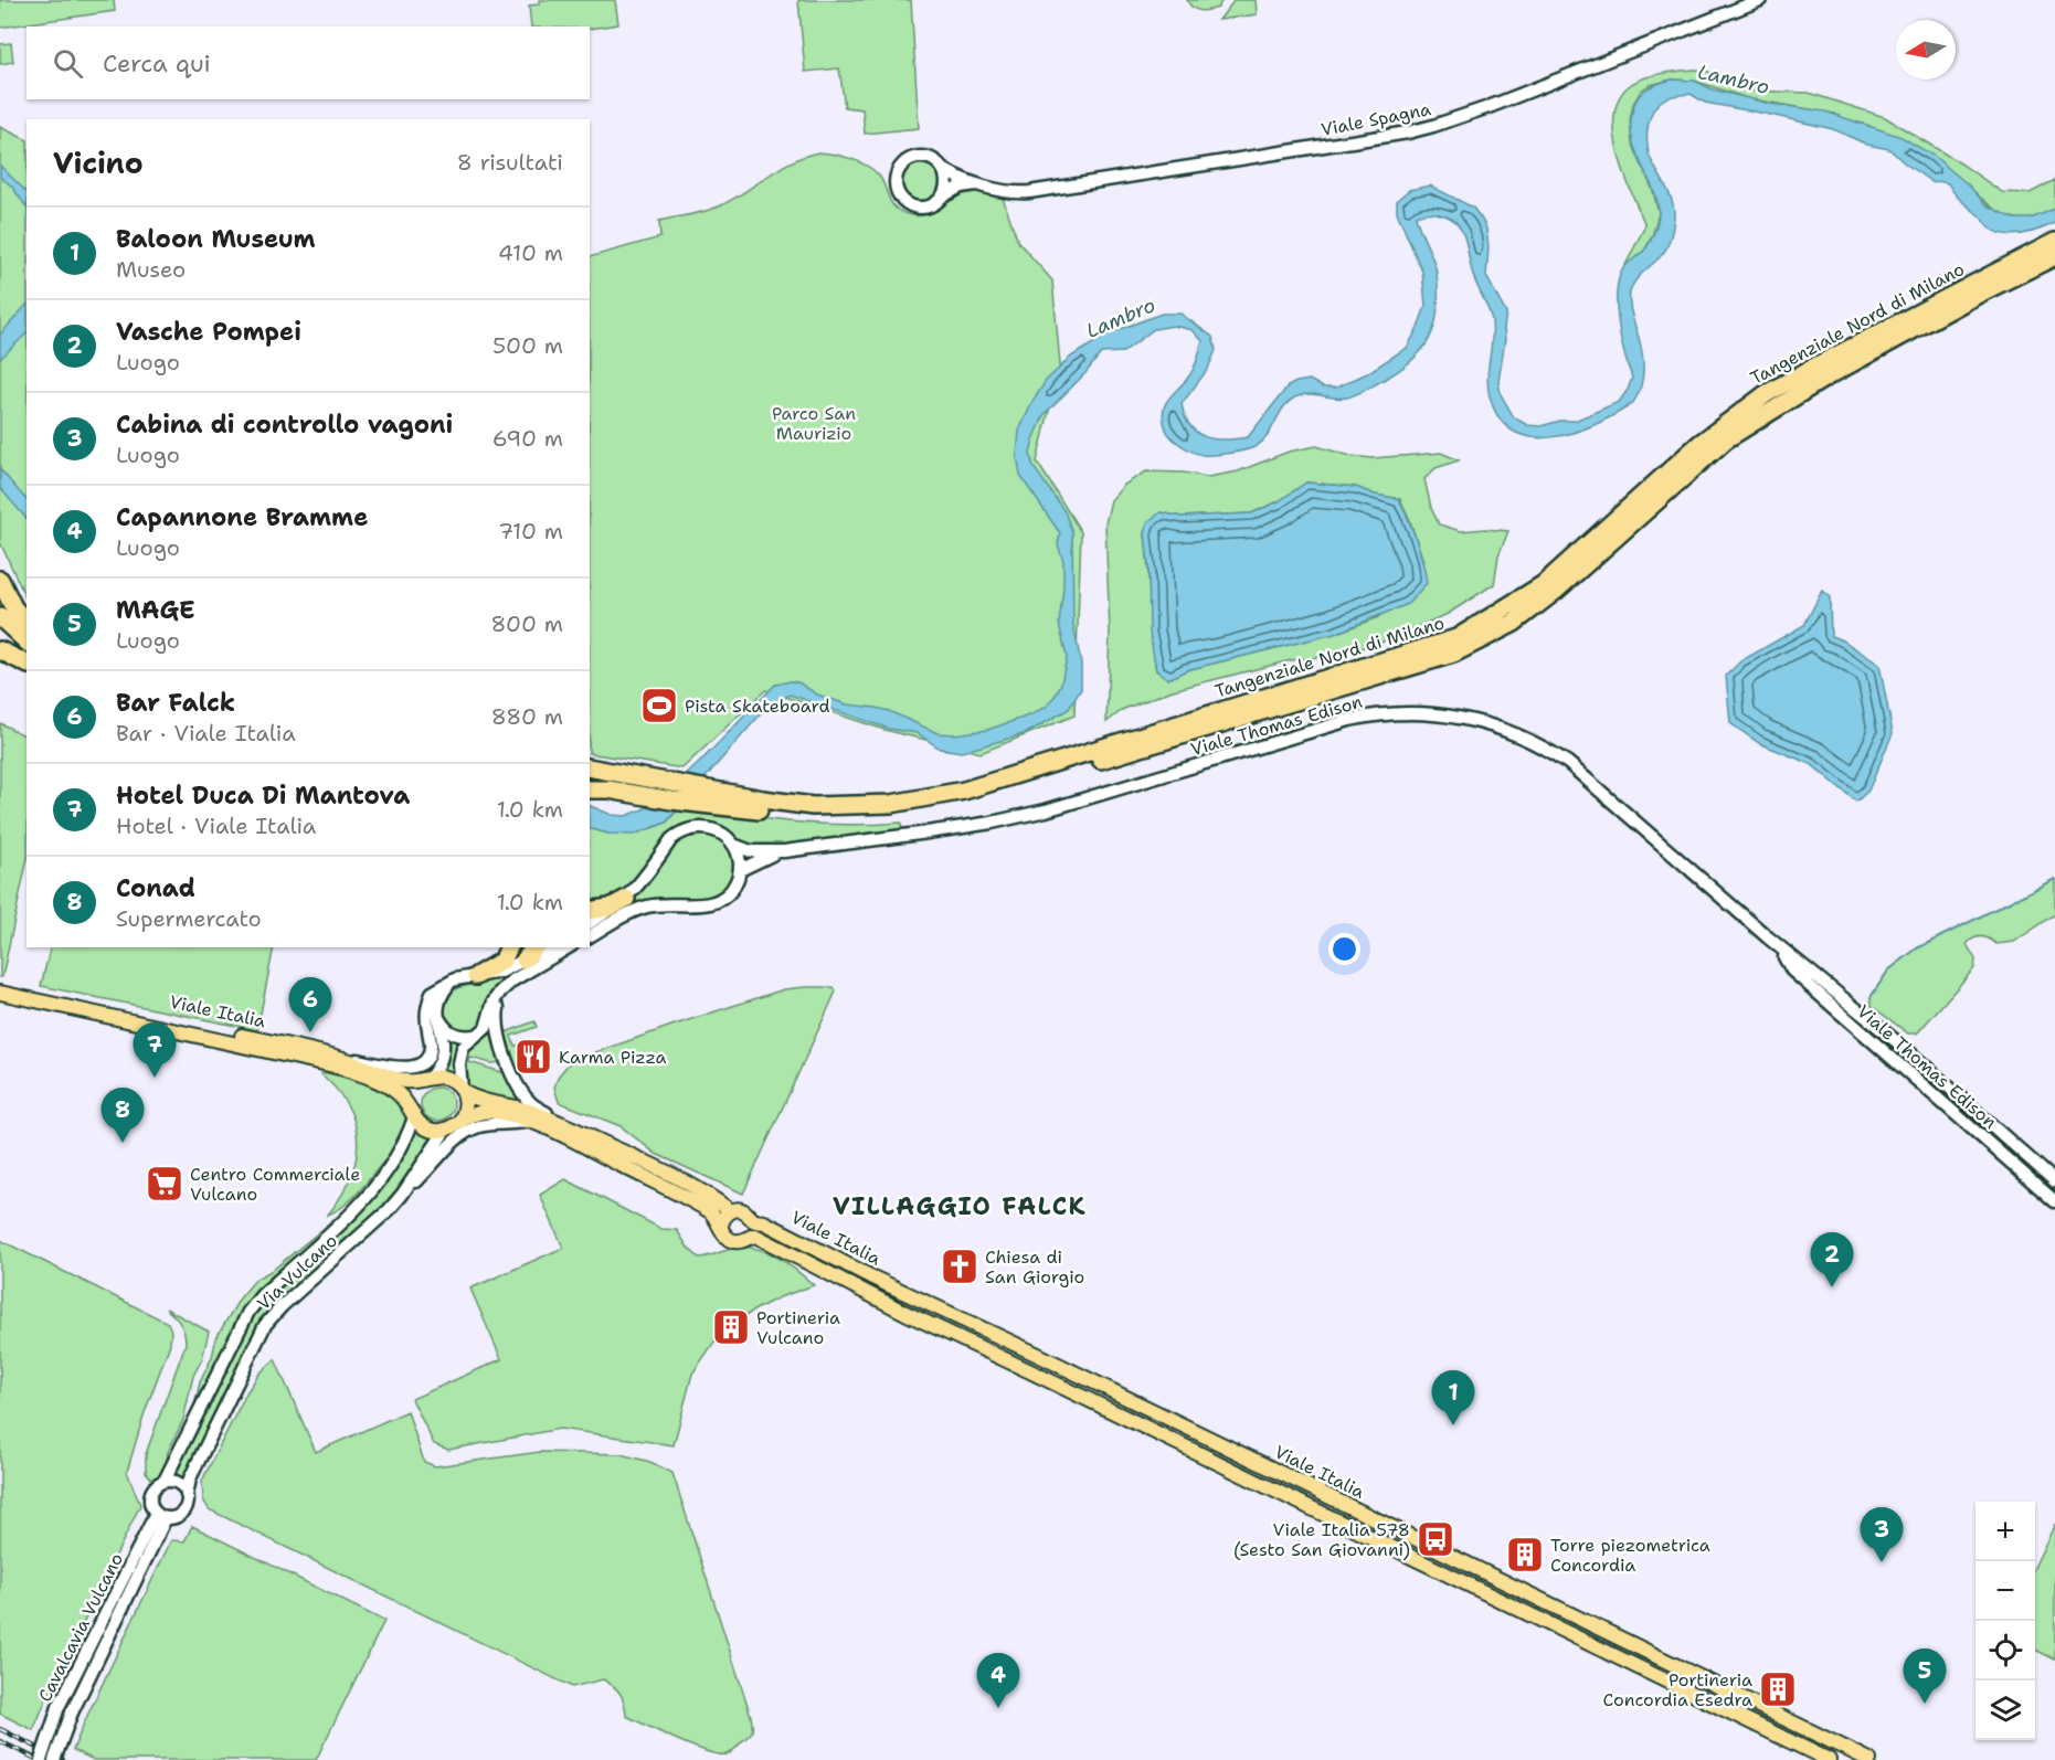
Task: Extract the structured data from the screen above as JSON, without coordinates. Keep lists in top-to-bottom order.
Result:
{
  "streets": {
    "highway": ["Tangenziale Nord di Milano"],
    "main road": ["Viale Italia"],
    "street": [
      "Viale Spagna",
      "Viale Thomas Edison",
      "Via Vulcano",
      "Cavalcavia Vulcano"
    ]
  },
  "crossings": [
    ["Viale Italia", "Via Vulcano"],
    ["Via Vulcano", "Cavalcavia Vulcano"]
  ],
  "districts": ["VILLAGGIO FALCK"],
  "water": ["Lambro"],
  "parks": ["Parco San Maurizio"],
  "places": {
    "sports": ["Pista Skateboard"],
    "restaurant": ["Karma Pizza"],
    "supermarket": ["Centro Commerciale Vulcano"],
    "church": ["Chiesa di San Giorgio"],
    "building": ["Portineria Vulcano", "Torre piezometrica Concordia", "Portineria Concordia Esedra"],
    "bus stop": ["Viale Italia 578 (Sesto San Giovanni)"]
  },
  "north": "left",
  "page": {
    "search": "Cerca qui",
    "heading": ["Vicino", "8 risultati"],
    "list": [
      {
        "mark": "1",
        "name": "Baloon Museum",
        "note": "Museo",
        "value": "410 m"
      },
      {
        "mark": "2",
        "name": "Vasche Pompei",
        "note": "Luogo",
        "value": "500 m"
      },
      {
        "mark": "3",
        "name": "Cabina di controllo vagoni",
        "note": "Luogo",
        "value": "690 m"
      },
      {
        "mark": "4",
        "name": "Capannone Bramme",
        "note": "Luogo",
        "value": "710 m"
      },
      {
        "mark": "5",
        "name": "MAGE",
        "note": "Luogo",
        "value": "800 m"
      },
      {
        "mark": "6",
        "name": "Bar Falck",
        "note": "Bar · Viale Italia",
        "value": "880 m"
      },
      {
        "mark": "7",
        "name": "Hotel Duca Di Mantova",
        "note": "Hotel · Viale Italia",
        "value": "1.0 km"
      },
      {
        "mark": "8",
        "name": "Conad",
        "note": "Supermercato",
        "value": "1.0 km"
      }
    ],
    "pins": [
      "6",
      "7",
      "8",
      "2",
      "1",
      "3",
      "5",
      "4"
    ],
    "map_buttons": ["+", "−"]
  }
}
